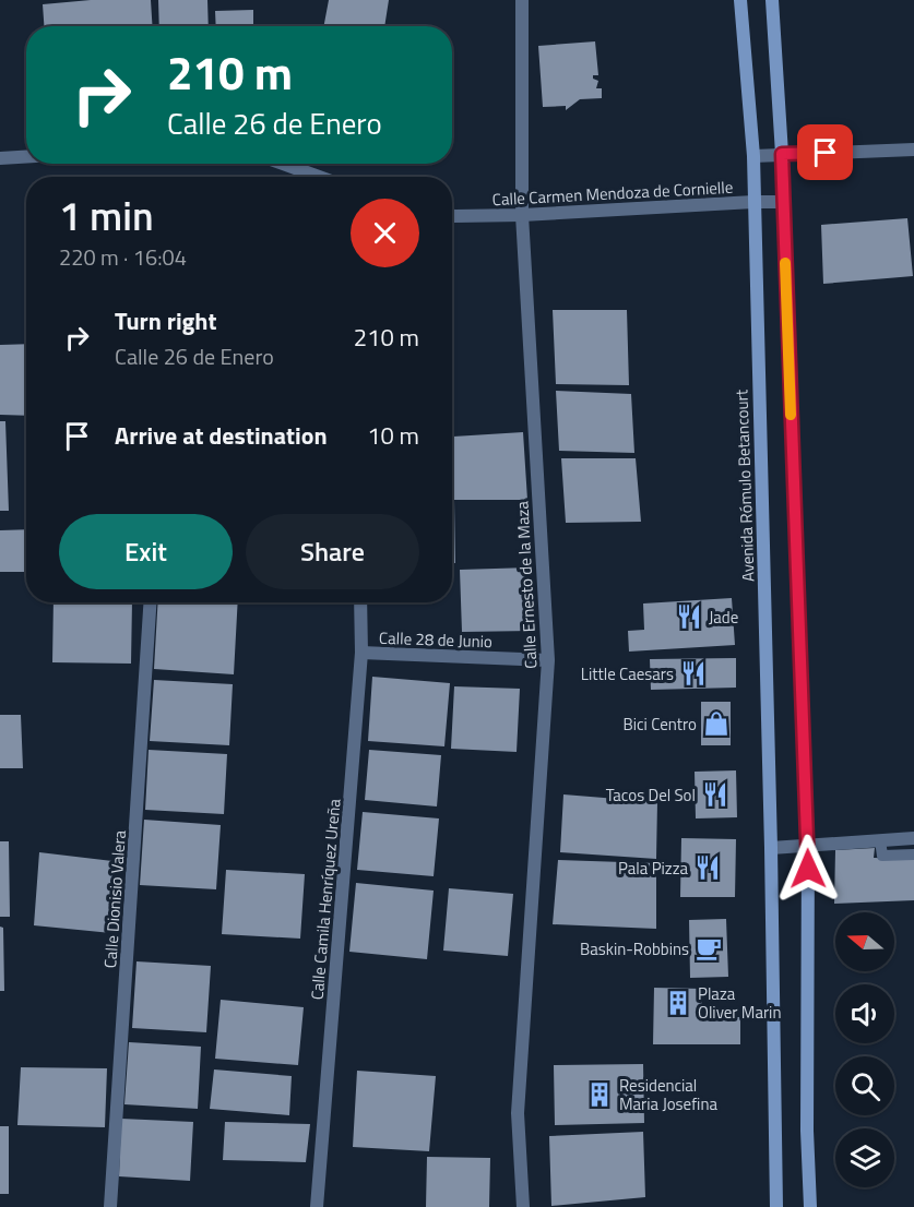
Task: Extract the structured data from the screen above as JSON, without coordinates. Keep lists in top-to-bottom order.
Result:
{
  "streets": {
    "main road": ["Avenida Rómulo Betancourt"],
    "street": [
      "Calle Carmen Mendoza de Cornielle",
      "Calle Ernesto de la Maza",
      "Calle 28 de Junio",
      "Calle Dionisio Valera",
      "Calle Camila Henríquez Ureña"
    ]
  },
  "crossings": [
    ["Calle Carmen Mendoza de Cornielle", "Avenida Rómulo Betancourt"],
    ["Calle Carmen Mendoza de Cornielle", "Calle Ernesto de la Maza"],
    ["Calle Ernesto de la Maza", "Calle 28 de Junio"],
    ["Calle 28 de Junio", "Calle Camila Henríquez Ureña"]
  ],
  "places": {
    "restaurant": [
      "Jade",
      "Little Caesars",
      "Tacos Del Sol",
      "Pala Pizza"
    ],
    "shop": ["Bici Centro"],
    "cafe": ["Baskin-Robbins"],
    "building": ["Plaza Oliver Marin", "Residencial Maria Josefina"]
  },
  "north": "left",
  "page": {
    "turn": ["210 m", "Calle 26 de Enero"],
    "heading": ["1 min", "220 m · 16:04"],
    "list": [
      {
        "name": "Turn right",
        "note": "Calle 26 de Enero",
        "value": "210 m"
      },
      {
        "name": "Arrive at destination",
        "value": "10 m"
      }
    ],
    "buttons": ["Exit", "Share"]
  }
}
